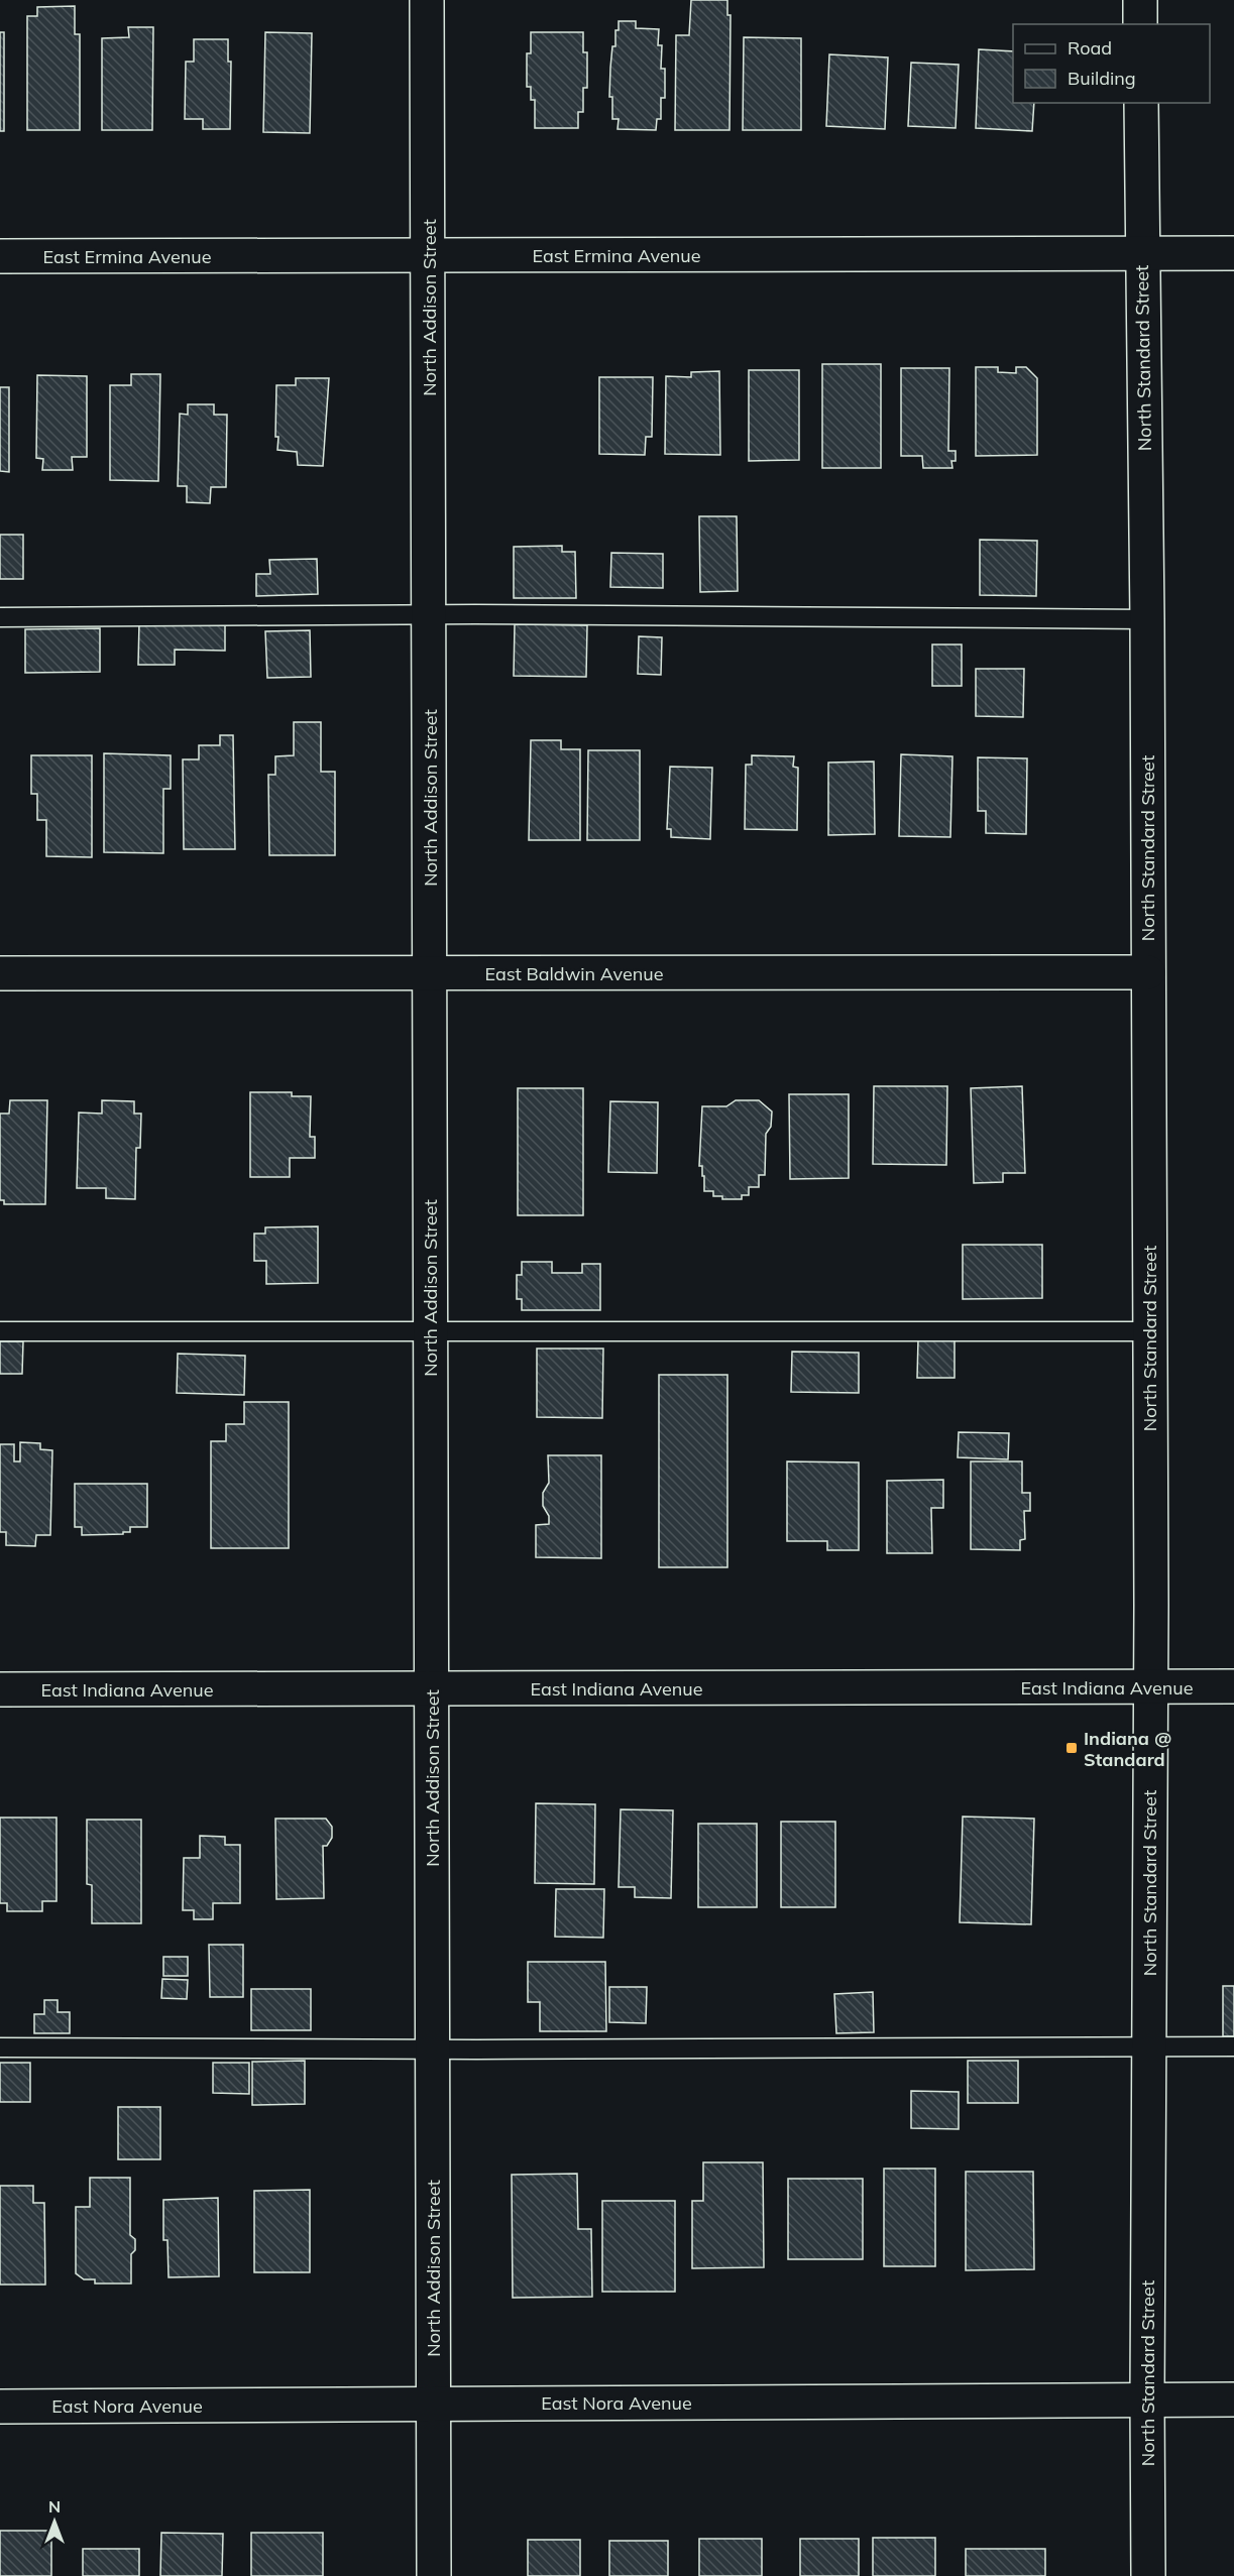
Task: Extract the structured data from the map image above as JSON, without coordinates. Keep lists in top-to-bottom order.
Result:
{
  "streets": {
    "street": [
      "East Ermina Avenue",
      "North Addison Street",
      "North Standard Street",
      "East Baldwin Avenue",
      "East Indiana Avenue",
      "East Nora Avenue"
    ]
  },
  "crossings": [
    ["East Ermina Avenue", "North Addison Street"],
    ["East Ermina Avenue", "North Standard Street"],
    ["North Addison Street", "East Baldwin Avenue"],
    ["North Addison Street", "East Indiana Avenue"],
    ["North Addison Street", "East Nora Avenue"],
    ["North Standard Street", "East Baldwin Avenue"],
    ["North Standard Street", "East Indiana Avenue"],
    ["North Standard Street", "East Nora Avenue"]
  ],
  "places": {
    "transit": ["Indiana @ Standard"]
  },
  "legend": ["Road", "Building"],
  "north": "top"
}
